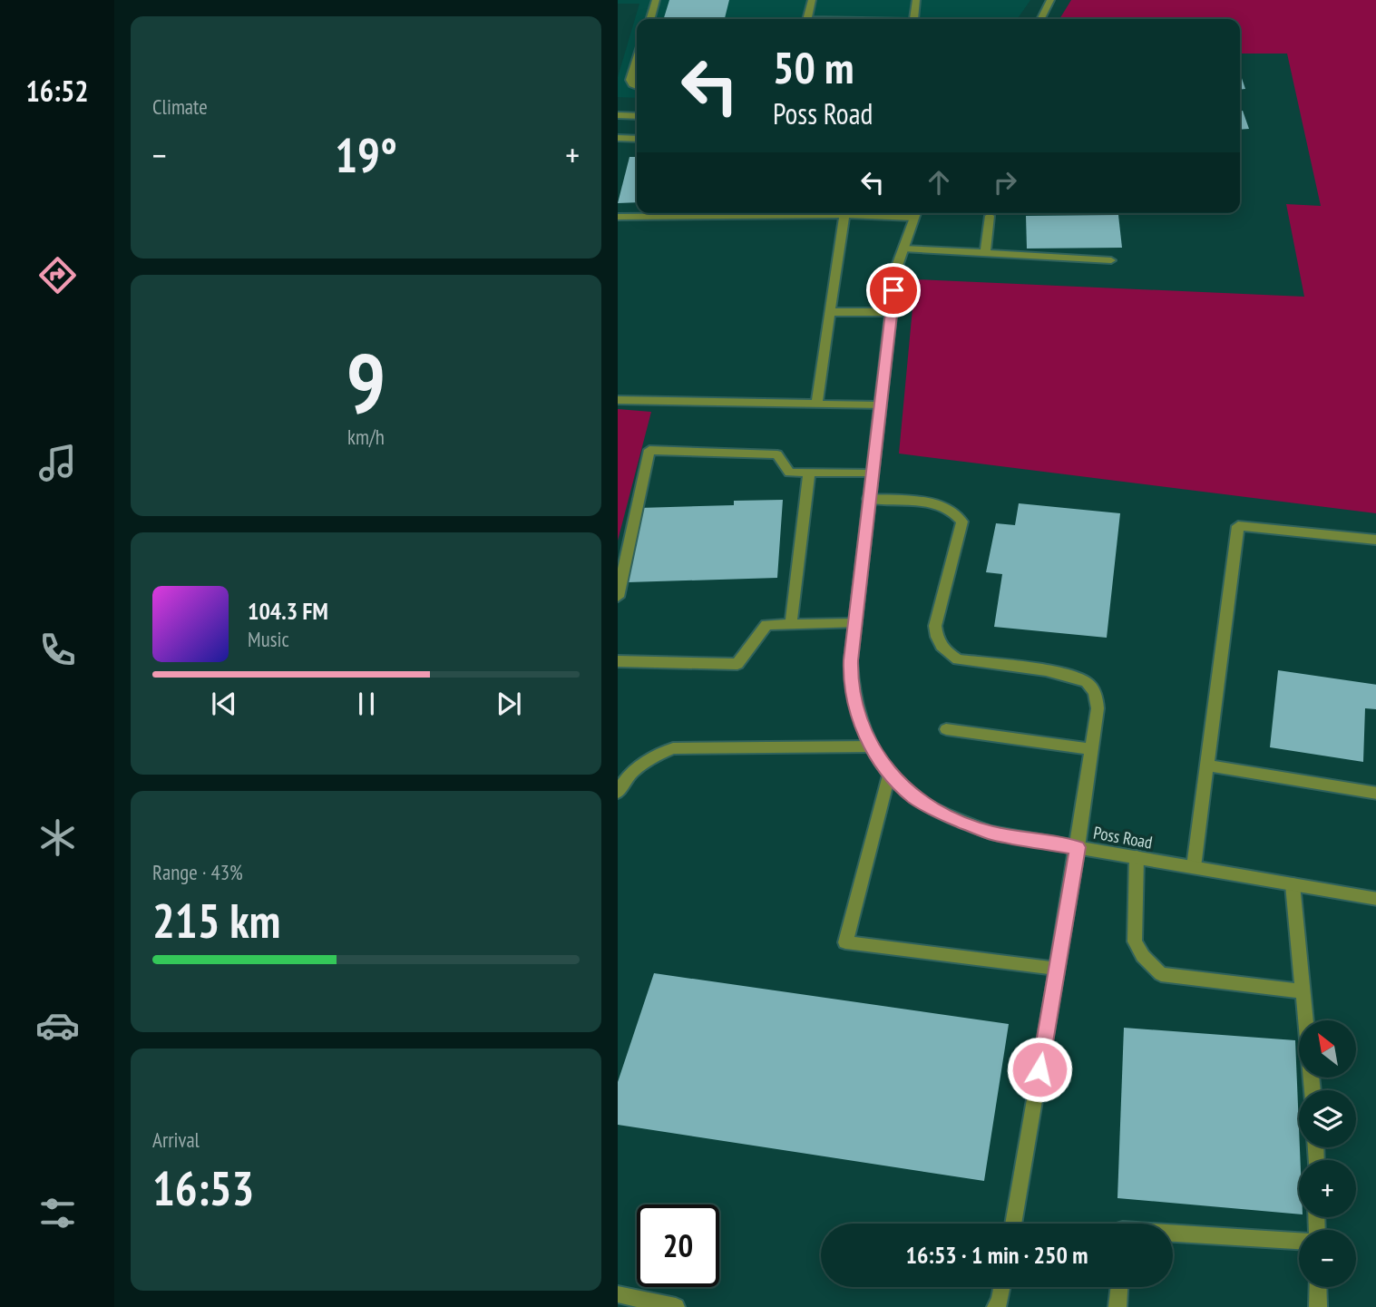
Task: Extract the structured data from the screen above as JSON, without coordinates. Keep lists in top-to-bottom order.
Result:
{
  "streets": {
    "street": ["Poss Road"]
  },
  "north": "top left",
  "page": {
    "tabs": "16:52",
    "tile": [
      "Climate",
      ["9", "km/h"],
      ["Range · 43%", "215 km"],
      ["Arrival", "16:53"]
    ],
    "turn": ["50 m", "Poss Road"],
    "heat": ["−", "19°", "+"],
    "song": ["104.3 FM", "Music"],
    "map_buttons": ["+", "−"],
    "limit": "20",
    "trip": "16:53 · 1 min · 250 m"
  }
}
